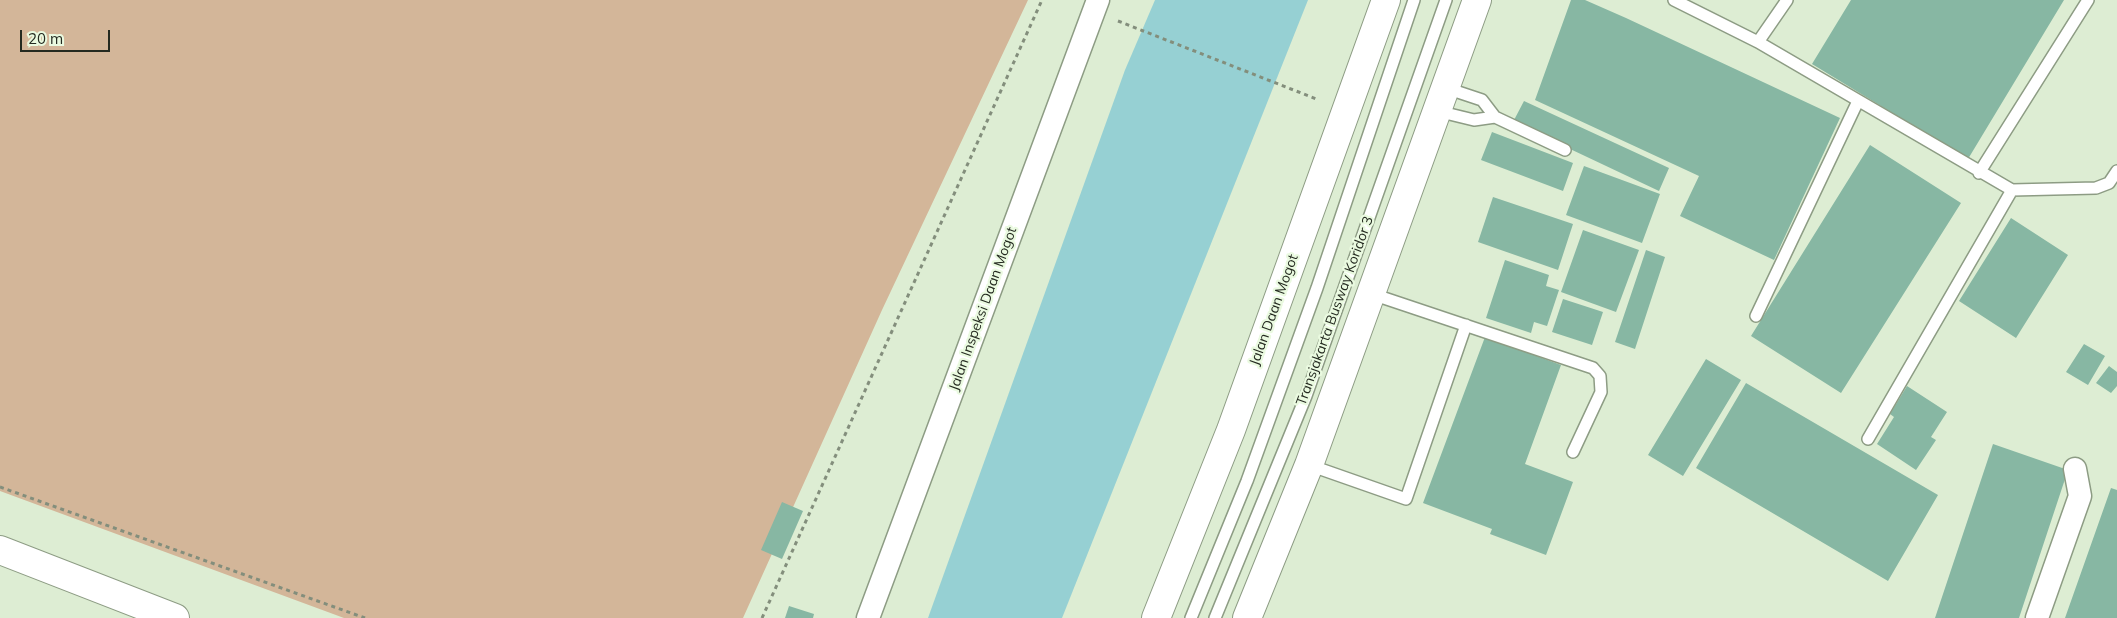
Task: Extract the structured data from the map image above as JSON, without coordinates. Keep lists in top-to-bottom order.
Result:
{
  "streets": {
    "main road": ["Jalan Daan Mogot"],
    "street": ["Jalan Inspeksi Daan Mogot"],
    "lane": ["Transjakarta Busway Koridor 3"]
  },
  "scale_bar": "20 m"
}
